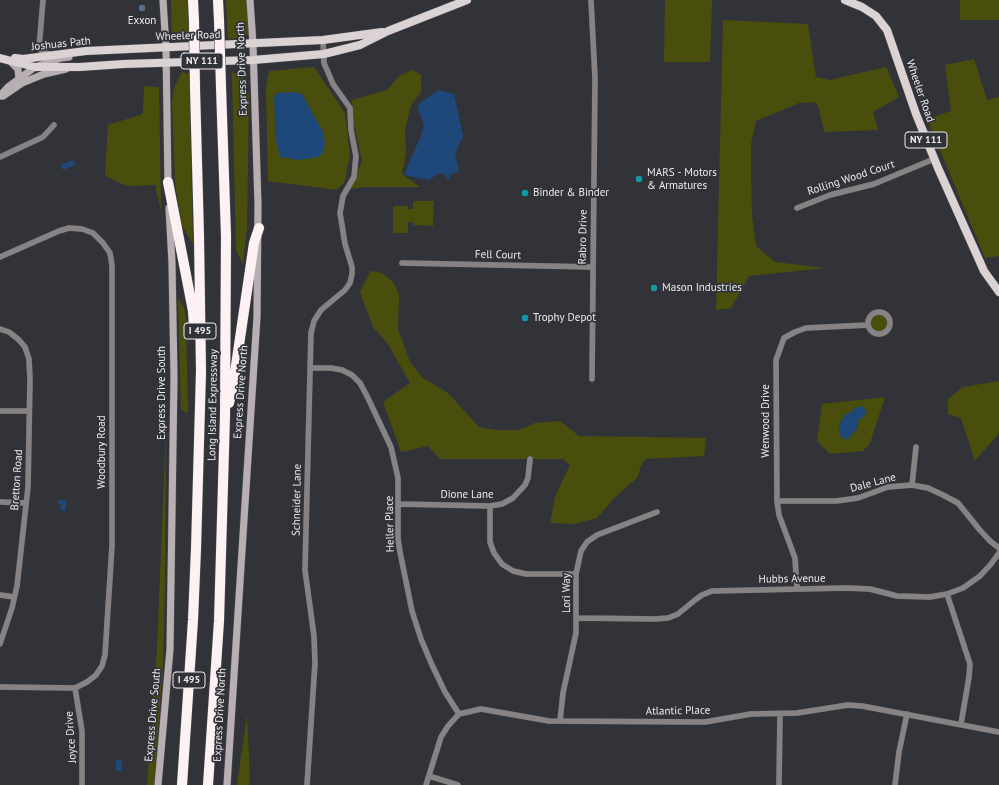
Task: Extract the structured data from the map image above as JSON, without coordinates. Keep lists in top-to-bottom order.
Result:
{
  "streets": {
    "highway": ["I 495", "Long Island Expressway"],
    "main road": [
      "Wheeler Road",
      "Joshuas Path",
      "NY 111",
      "Express Drive North",
      "Express Drive South"
    ],
    "street": [
      "Rolling Wood Court",
      "Rabro Drive",
      "Fell Court",
      "Wenwood Drive",
      "Woodbury Road",
      "Bretton Road",
      "Dale Lane",
      "Dione Lane",
      "Schneider Lane",
      "Heller Place",
      "Hubbs Avenue",
      "Lori Way",
      "Atlantic Place",
      "Joyce Drive"
    ]
  },
  "crossings": [
    ["Wheeler Road", "Joshuas Path"],
    ["Wheeler Road", "Express Drive North"],
    ["Wheeler Road", "Rolling Wood Court"],
    ["Wheeler Road", "Express Drive South"],
    ["Wheeler Road", "Schneider Lane"],
    ["Rabro Drive", "Fell Court"],
    ["Wenwood Drive", "Dale Lane"],
    ["Wenwood Drive", "Hubbs Avenue"],
    ["Woodbury Road", "Joyce Drive"],
    ["Dione Lane", "Heller Place"],
    ["Schneider Lane", "Heller Place"],
    ["Heller Place", "Atlantic Place"],
    ["Hubbs Avenue", "Lori Way"],
    ["Lori Way", "Atlantic Place"]
  ],
  "places": [
    "Exxon",
    "MARS - Motors & Armatures",
    "Binder & Binder",
    "Mason Industries",
    "Trophy Depot"
  ]
}
